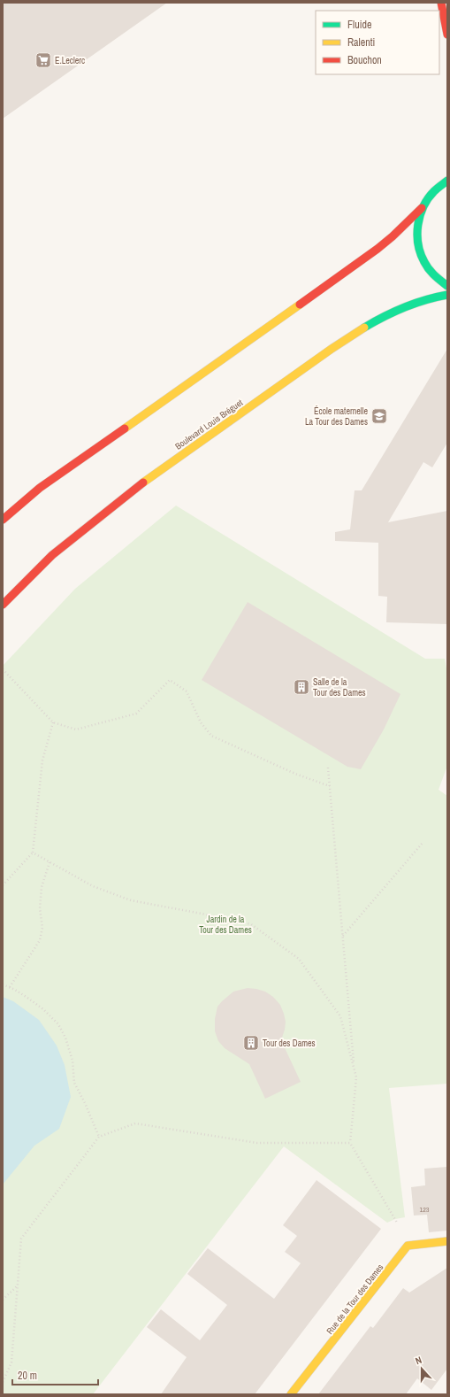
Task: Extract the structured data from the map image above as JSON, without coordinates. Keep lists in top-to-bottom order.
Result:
{
  "streets": {
    "main road": ["Boulevard Louis Bréguet", "Rue de la Tour des Dames"]
  },
  "parks": ["Jardin de la Tour des Dames"],
  "places": {
    "supermarket": ["E.Leclerc"],
    "school or university": ["École maternelle La Tour des Dames"],
    "building": ["Salle de la Tour des Dames", "Tour des Dames"]
  },
  "house_numbers": ["123"],
  "legend": ["Fluide", "Ralenti", "Bouchon"],
  "scale_bar": "20 m",
  "north": "top"
}
